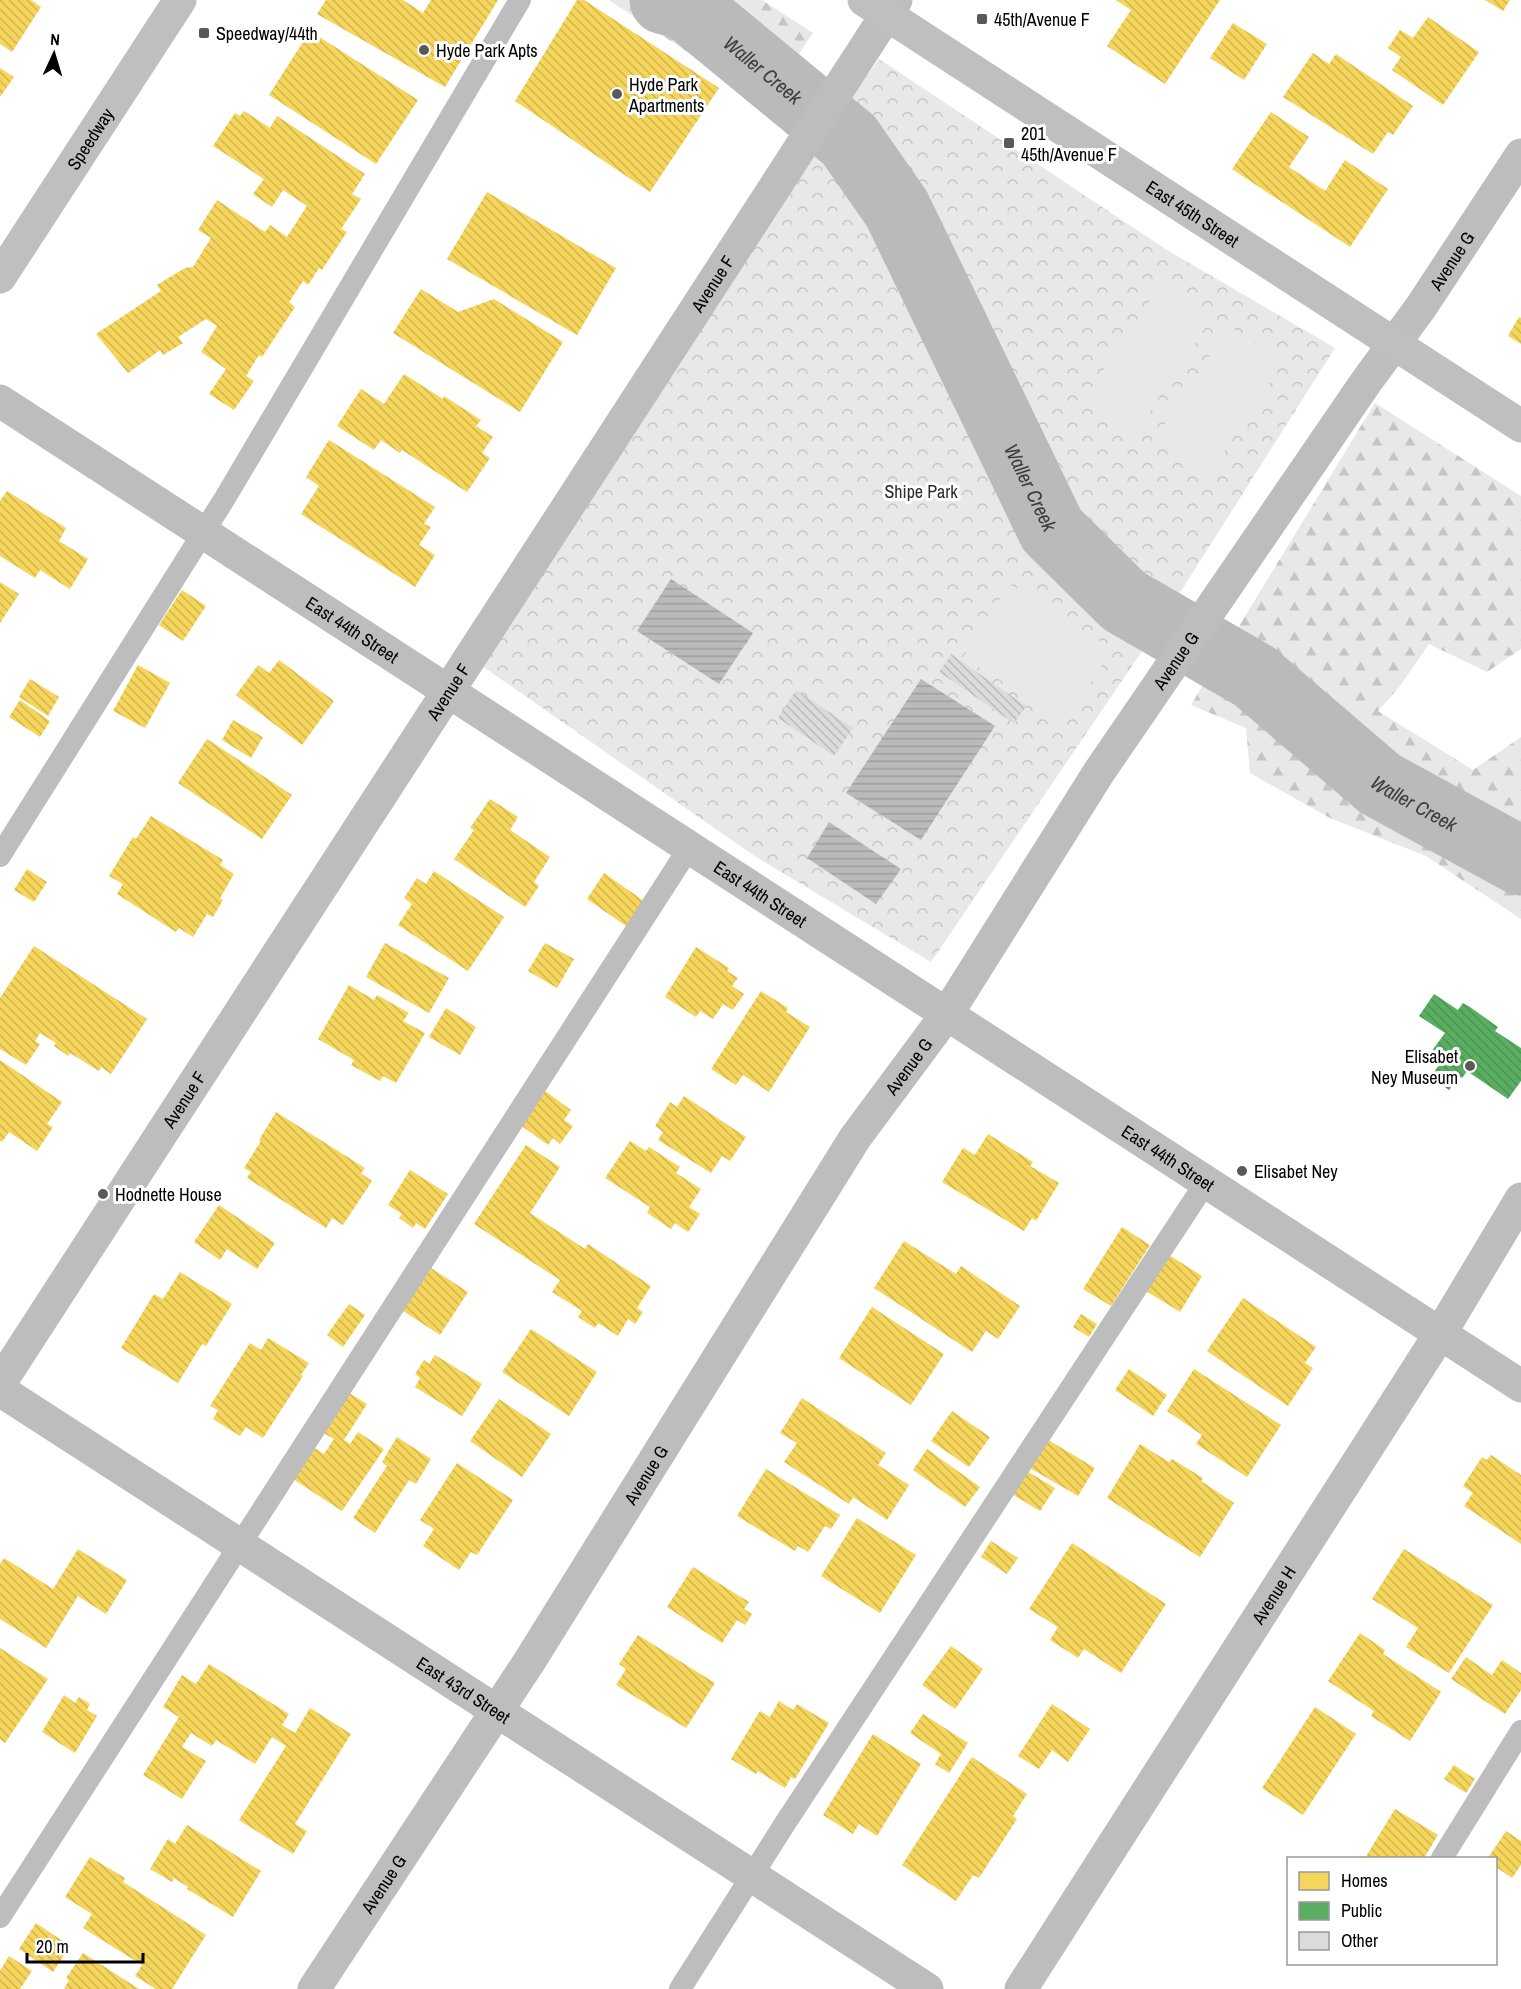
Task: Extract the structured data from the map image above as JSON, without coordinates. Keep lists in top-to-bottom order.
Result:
{
  "streets": {
    "main road": ["Speedway", "East 45th Street"],
    "street": [
      "Avenue G",
      "Avenue F",
      "East 44th Street",
      "Avenue H",
      "East 43rd Street"
    ]
  },
  "crossings": [
    ["East 45th Street", "Avenue G"],
    ["East 45th Street", "Avenue F"],
    ["Avenue G", "East 44th Street"],
    ["Avenue G", "East 43rd Street"],
    ["Avenue F", "East 44th Street"],
    ["East 44th Street", "Avenue H"]
  ],
  "water": ["Waller Creek"],
  "parks": ["Shipe Park"],
  "places": {
    "transit": ["45th/Avenue F", "Speedway/44th", "201 45th/Avenue F"],
    "other": [
      "Hyde Park Apts",
      "Hyde Park Apartments",
      "Elisabet Ney Museum",
      "Elisabet Ney",
      "Hodnette House"
    ]
  },
  "legend": ["Homes", "Public", "Other"],
  "scale_bar": "20 m",
  "north": "top"
}
